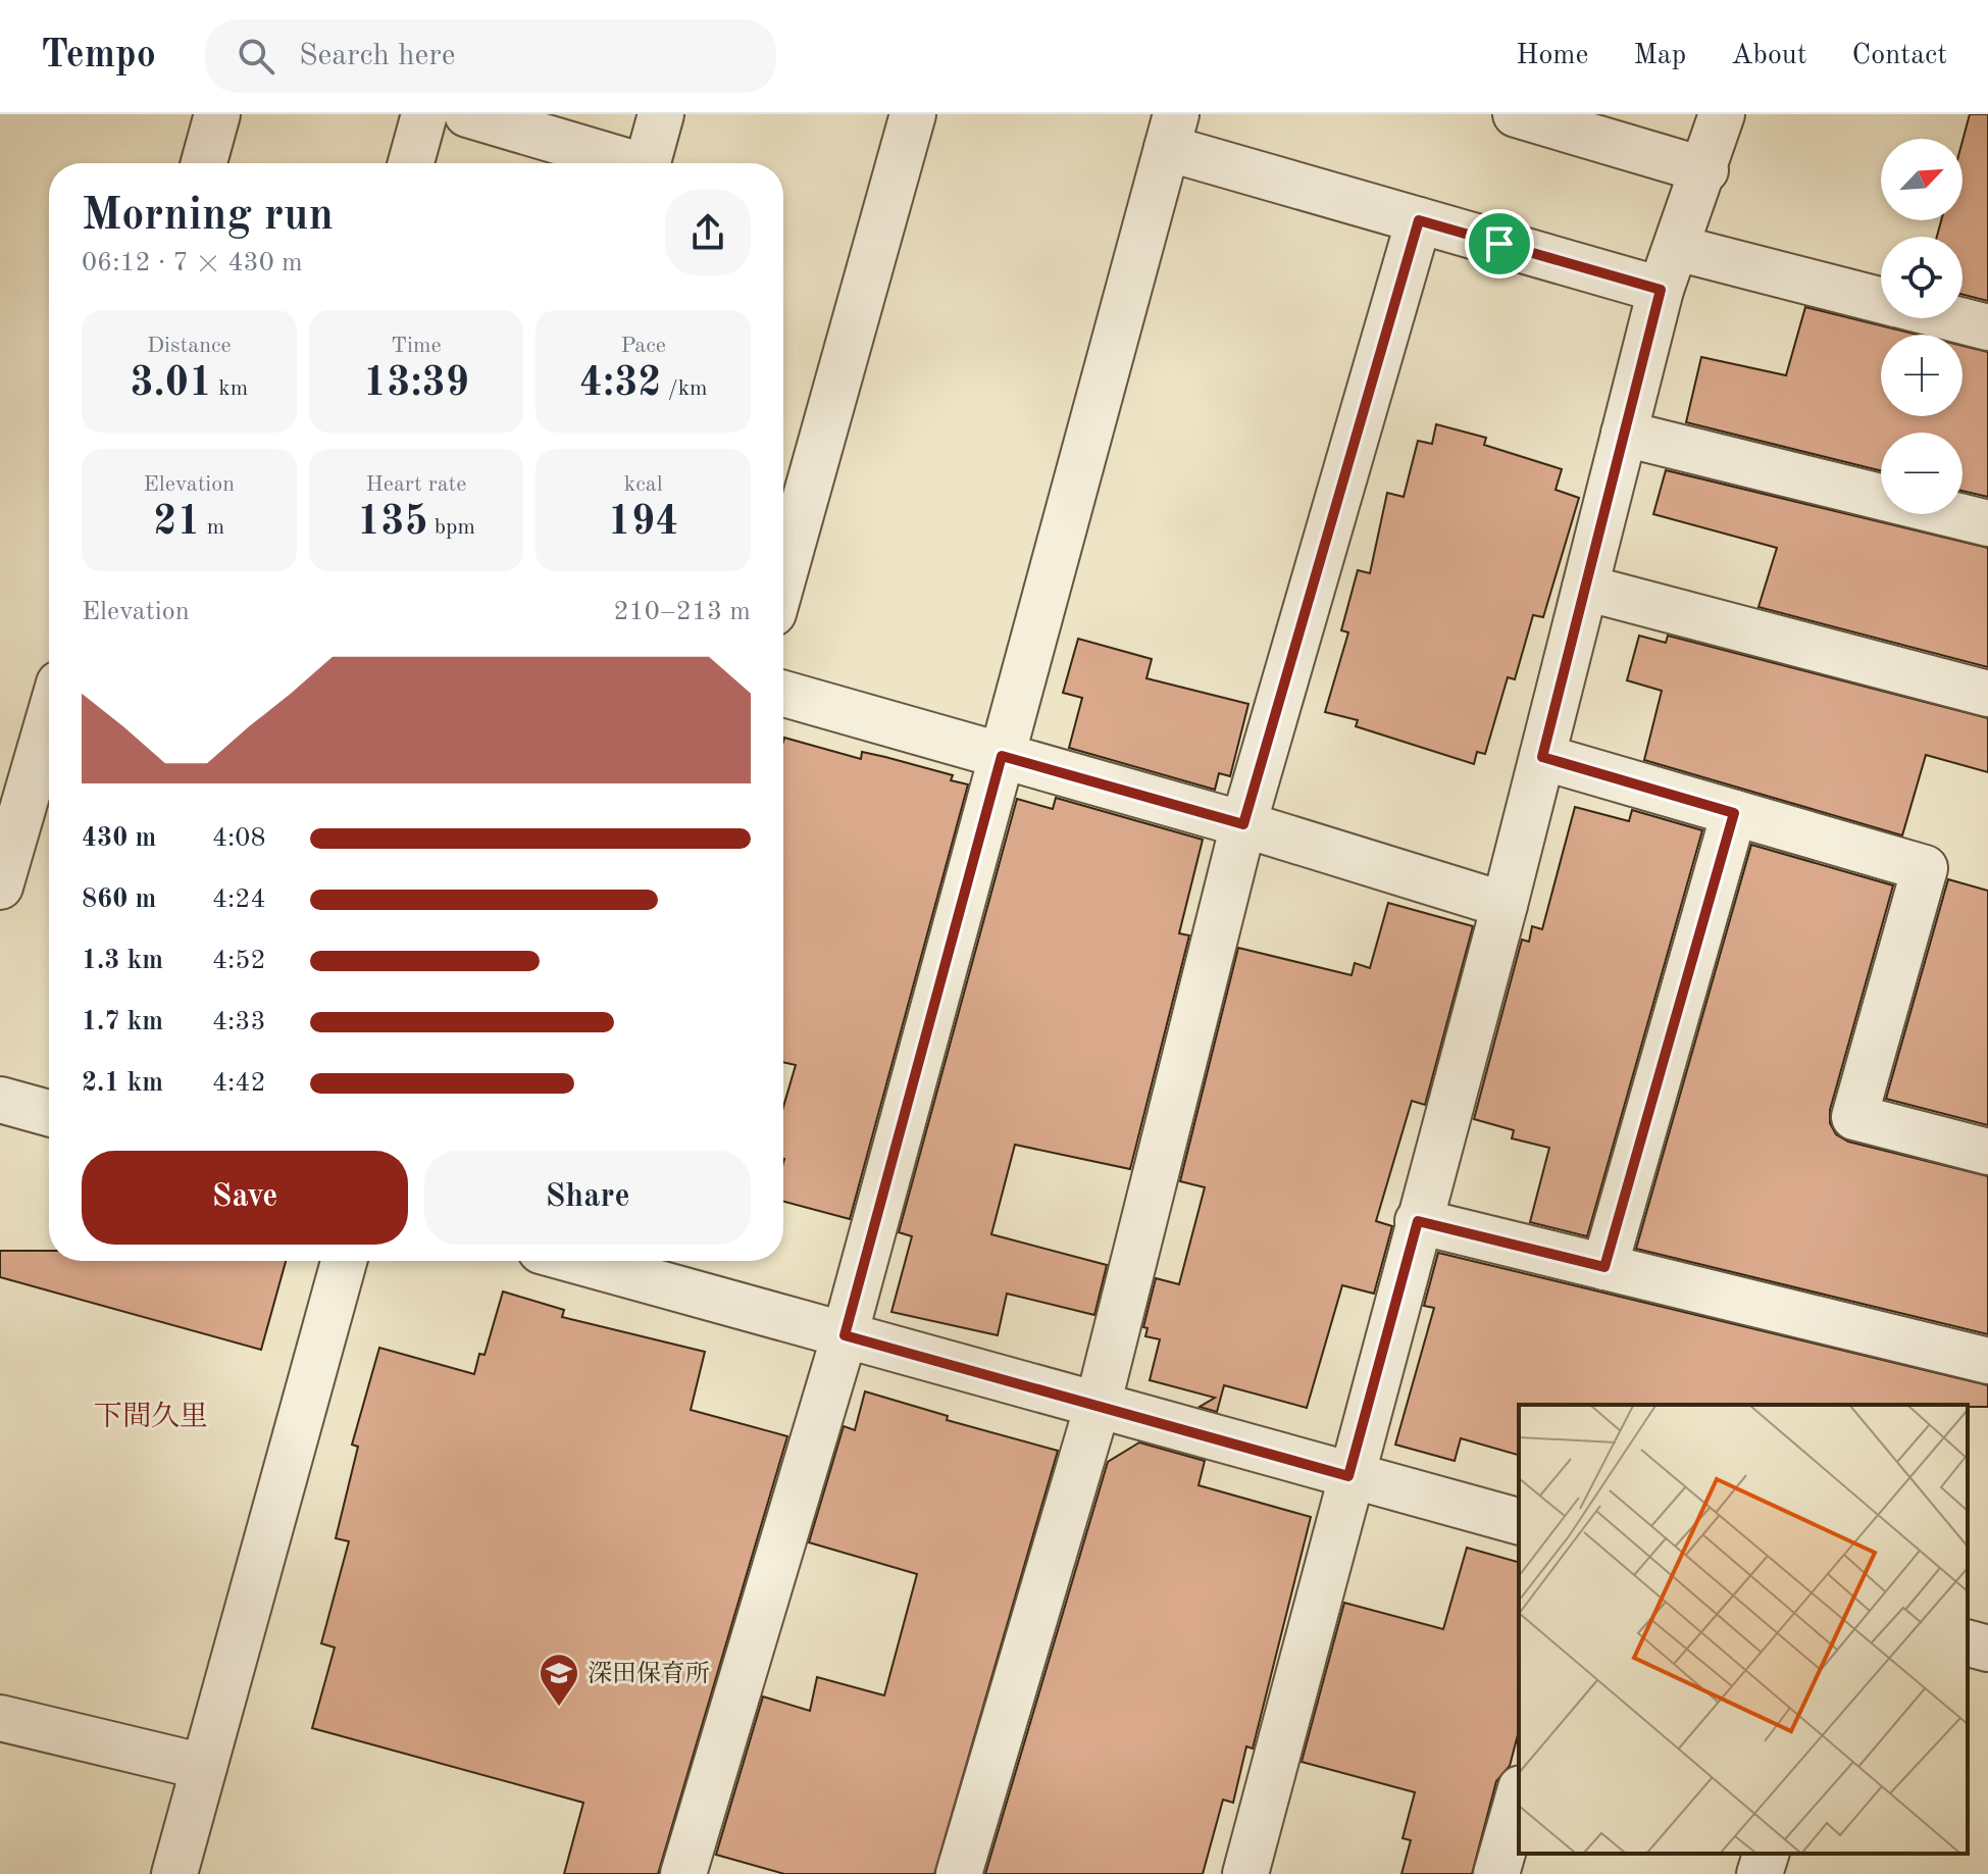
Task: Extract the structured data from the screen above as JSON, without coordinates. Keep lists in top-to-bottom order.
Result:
{
  "districts": ["下間久里"],
  "places": {
    "school or university": ["深田保育所"]
  },
  "north": "top right",
  "page": {
    "header": "Tempo",
    "search": "Search here",
    "nav": [
      "Home",
      "Map",
      "About",
      "Contact"
    ],
    "map_buttons": ["+", "−"],
    "heading": ["Morning run", "06:12 · 7 × 430 m"],
    "stats": [
      ["Distance", "3.01 km"],
      ["Time", "13:39"],
      ["Pace", "4:32 /km"],
      ["Elevation", "21 m"],
      ["Heart rate", "135 bpm"],
      ["kcal", "194"]
    ],
    "chart": ["Elevation", "210–213 m"],
    "list": [
      {
        "name": "430 m",
        "note": "4:08"
      },
      {
        "name": "860 m",
        "note": "4:24"
      },
      {
        "name": "1.3 km",
        "note": "4:52"
      },
      {
        "name": "1.7 km",
        "note": "4:33"
      },
      {
        "name": "2.1 km",
        "note": "4:42"
      }
    ],
    "buttons": ["Save", "Share"]
  }
}
